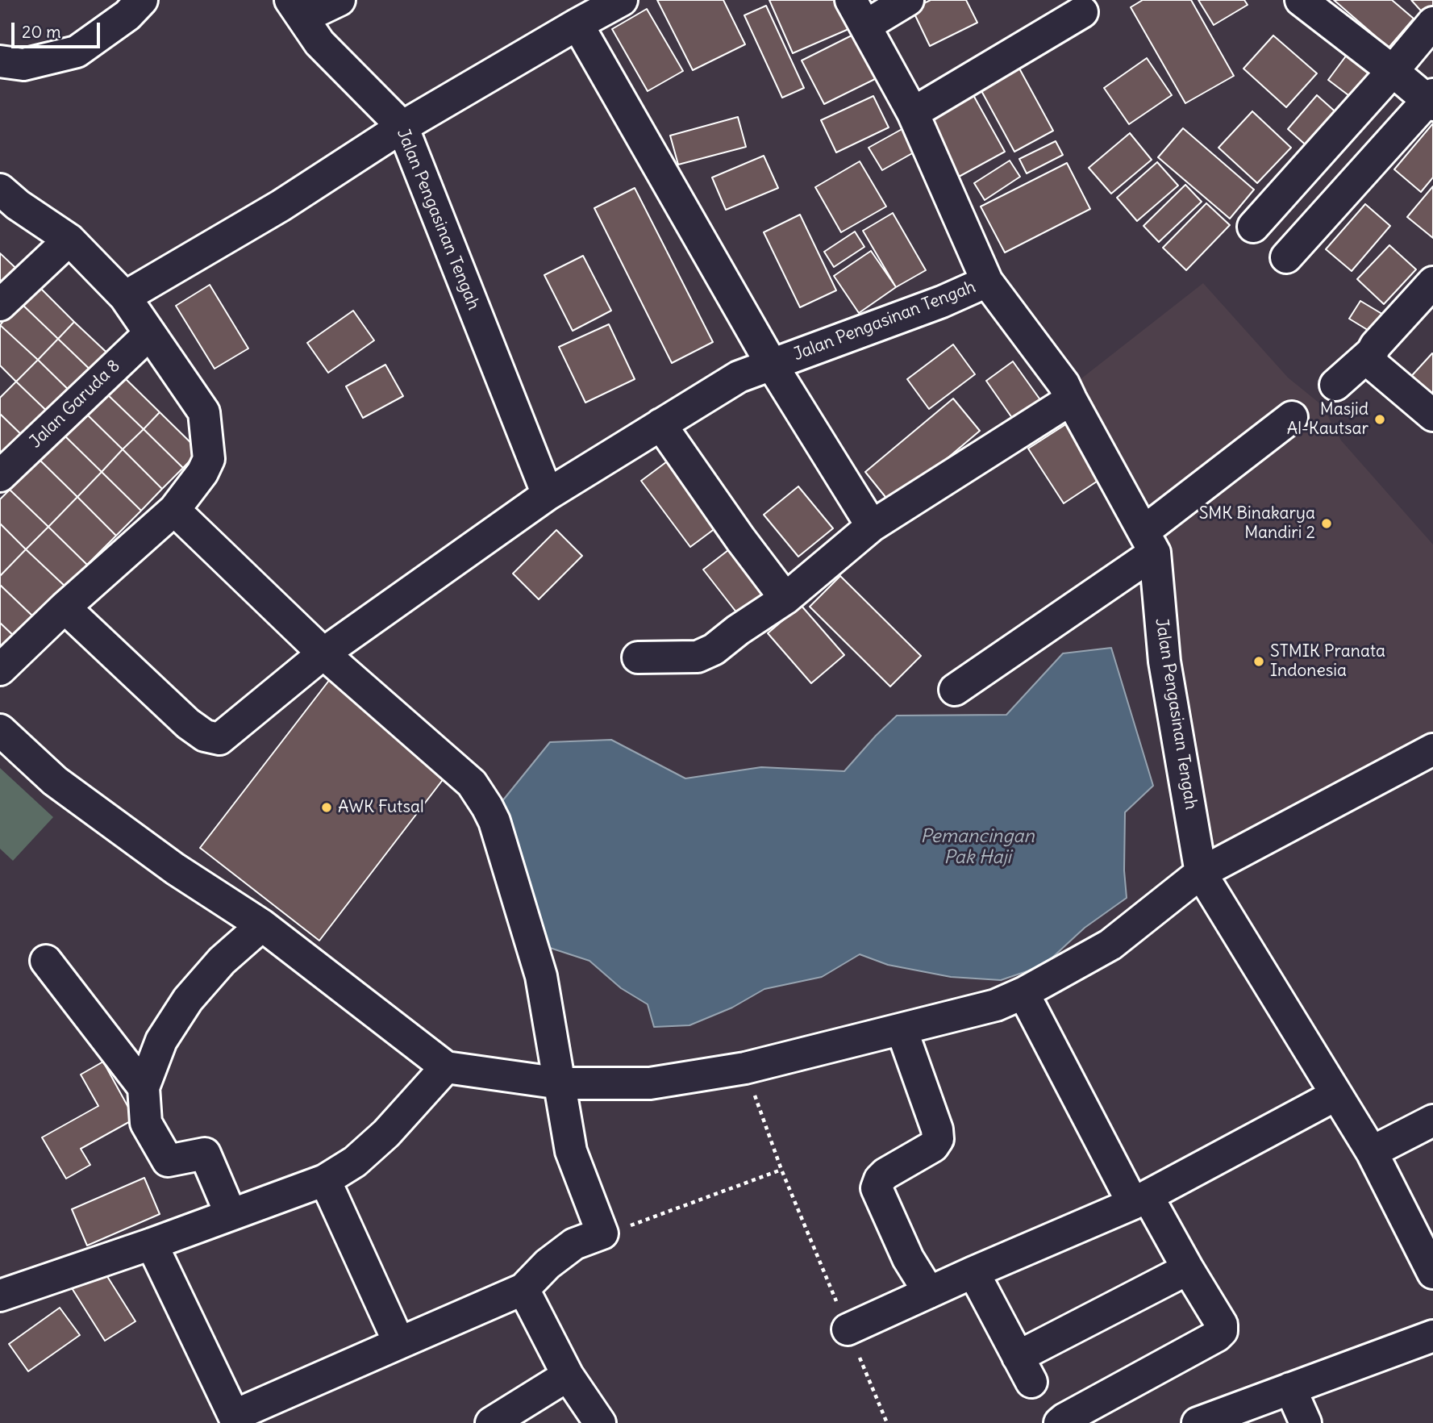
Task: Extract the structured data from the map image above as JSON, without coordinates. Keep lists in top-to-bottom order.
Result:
{
  "streets": {
    "street": ["Jalan Pengasinan Tengah", "Jalan Garuda 8"]
  },
  "water": ["Pemancingan Pak Haji"],
  "places": [
    "Masjid Al-Kautsar",
    "SMK Binakarya Mandiri 2",
    "STMIK Pranata Indonesia",
    "AWK Futsal"
  ],
  "scale_bar": "20 m"
}
